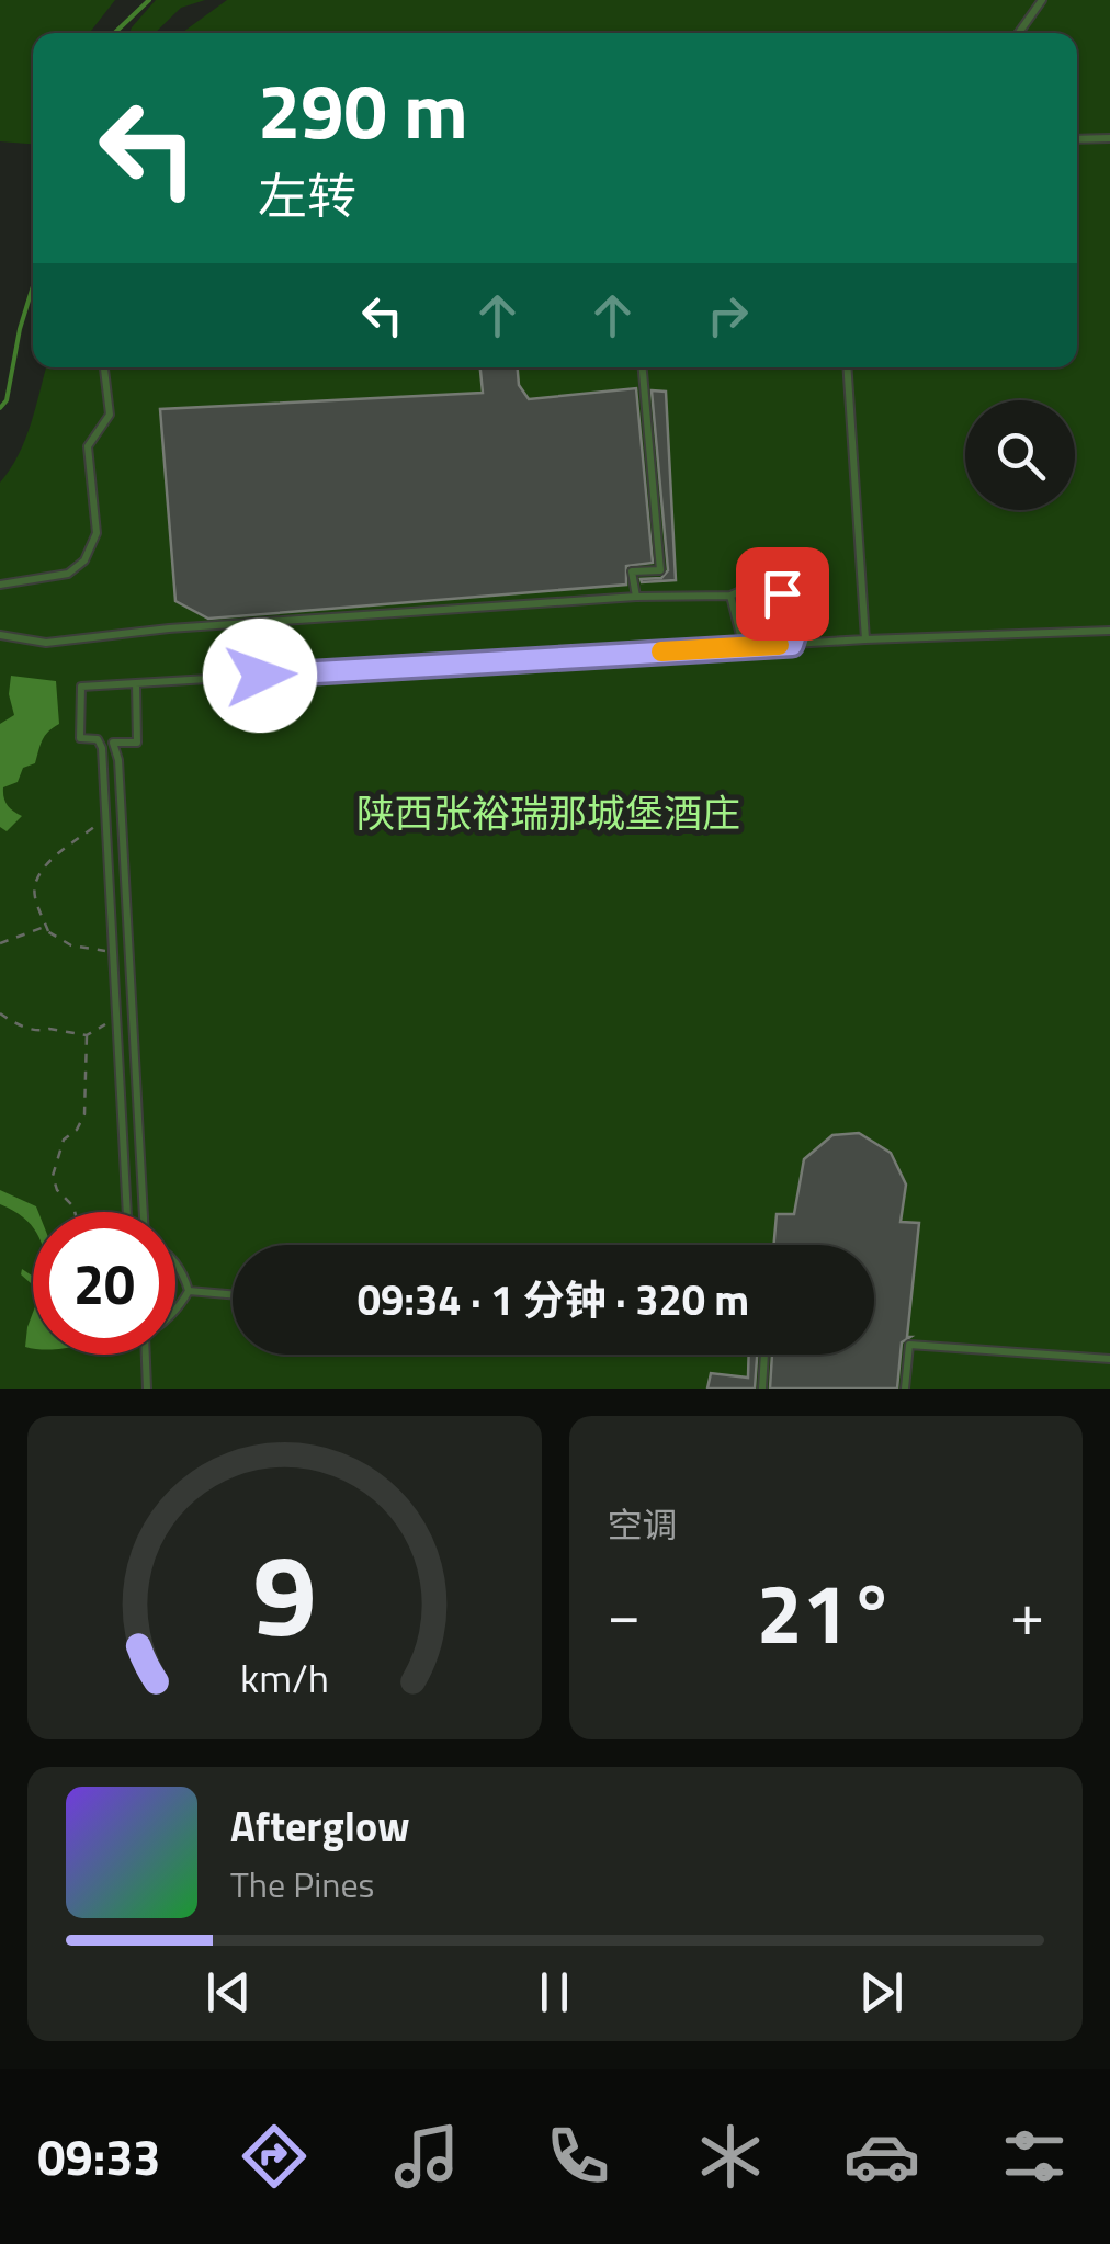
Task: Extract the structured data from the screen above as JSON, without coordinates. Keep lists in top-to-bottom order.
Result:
{
  "parks": ["陕西张裕瑞那城堡酒庄"],
  "page": {
    "turn": ["290 m", "左转"],
    "limit": "20",
    "trip": "09:34 · 1 分钟 · 320 m",
    "tile": "空调",
    "heat": ["−", "21°", "+"],
    "song": ["Afterglow", "The Pines"],
    "tabs": "09:33",
    "gauge": ["9", "km/h"]
  }
}
